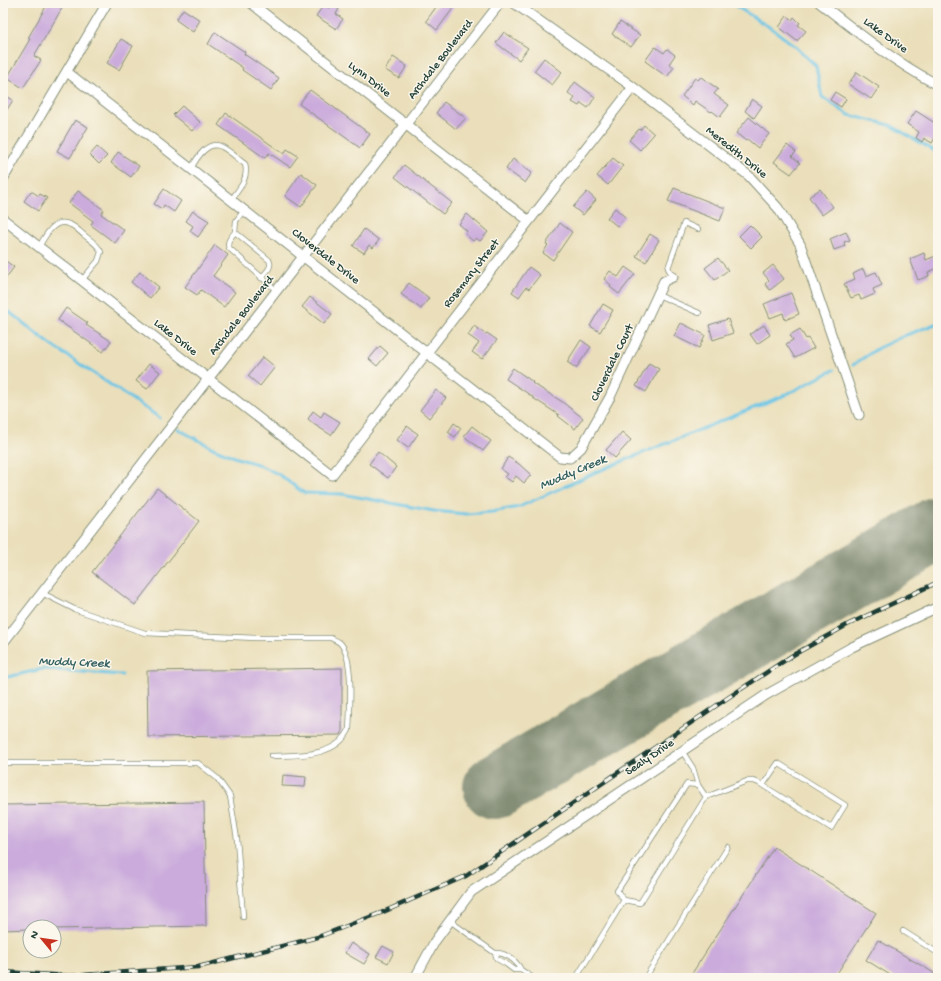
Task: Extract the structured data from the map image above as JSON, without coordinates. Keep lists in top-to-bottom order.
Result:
{
  "streets": {
    "street": [
      "Lake Drive",
      "Archdale Boulevard",
      "Lynn Drive",
      "Meredith Drive",
      "Cloverdale Drive",
      "Rosemary Street",
      "Cloverdale Court",
      "Sealy Drive"
    ]
  },
  "crossings": [
    ["Lake Drive", "Archdale Boulevard"],
    ["Lake Drive", "Rosemary Street"],
    ["Archdale Boulevard", "Lynn Drive"],
    ["Archdale Boulevard", "Cloverdale Drive"],
    ["Lynn Drive", "Rosemary Street"],
    ["Meredith Drive", "Rosemary Street"],
    ["Cloverdale Drive", "Rosemary Street"],
    ["Cloverdale Drive", "Cloverdale Court"]
  ],
  "water": ["Muddy Creek"],
  "north": "top left"
}
